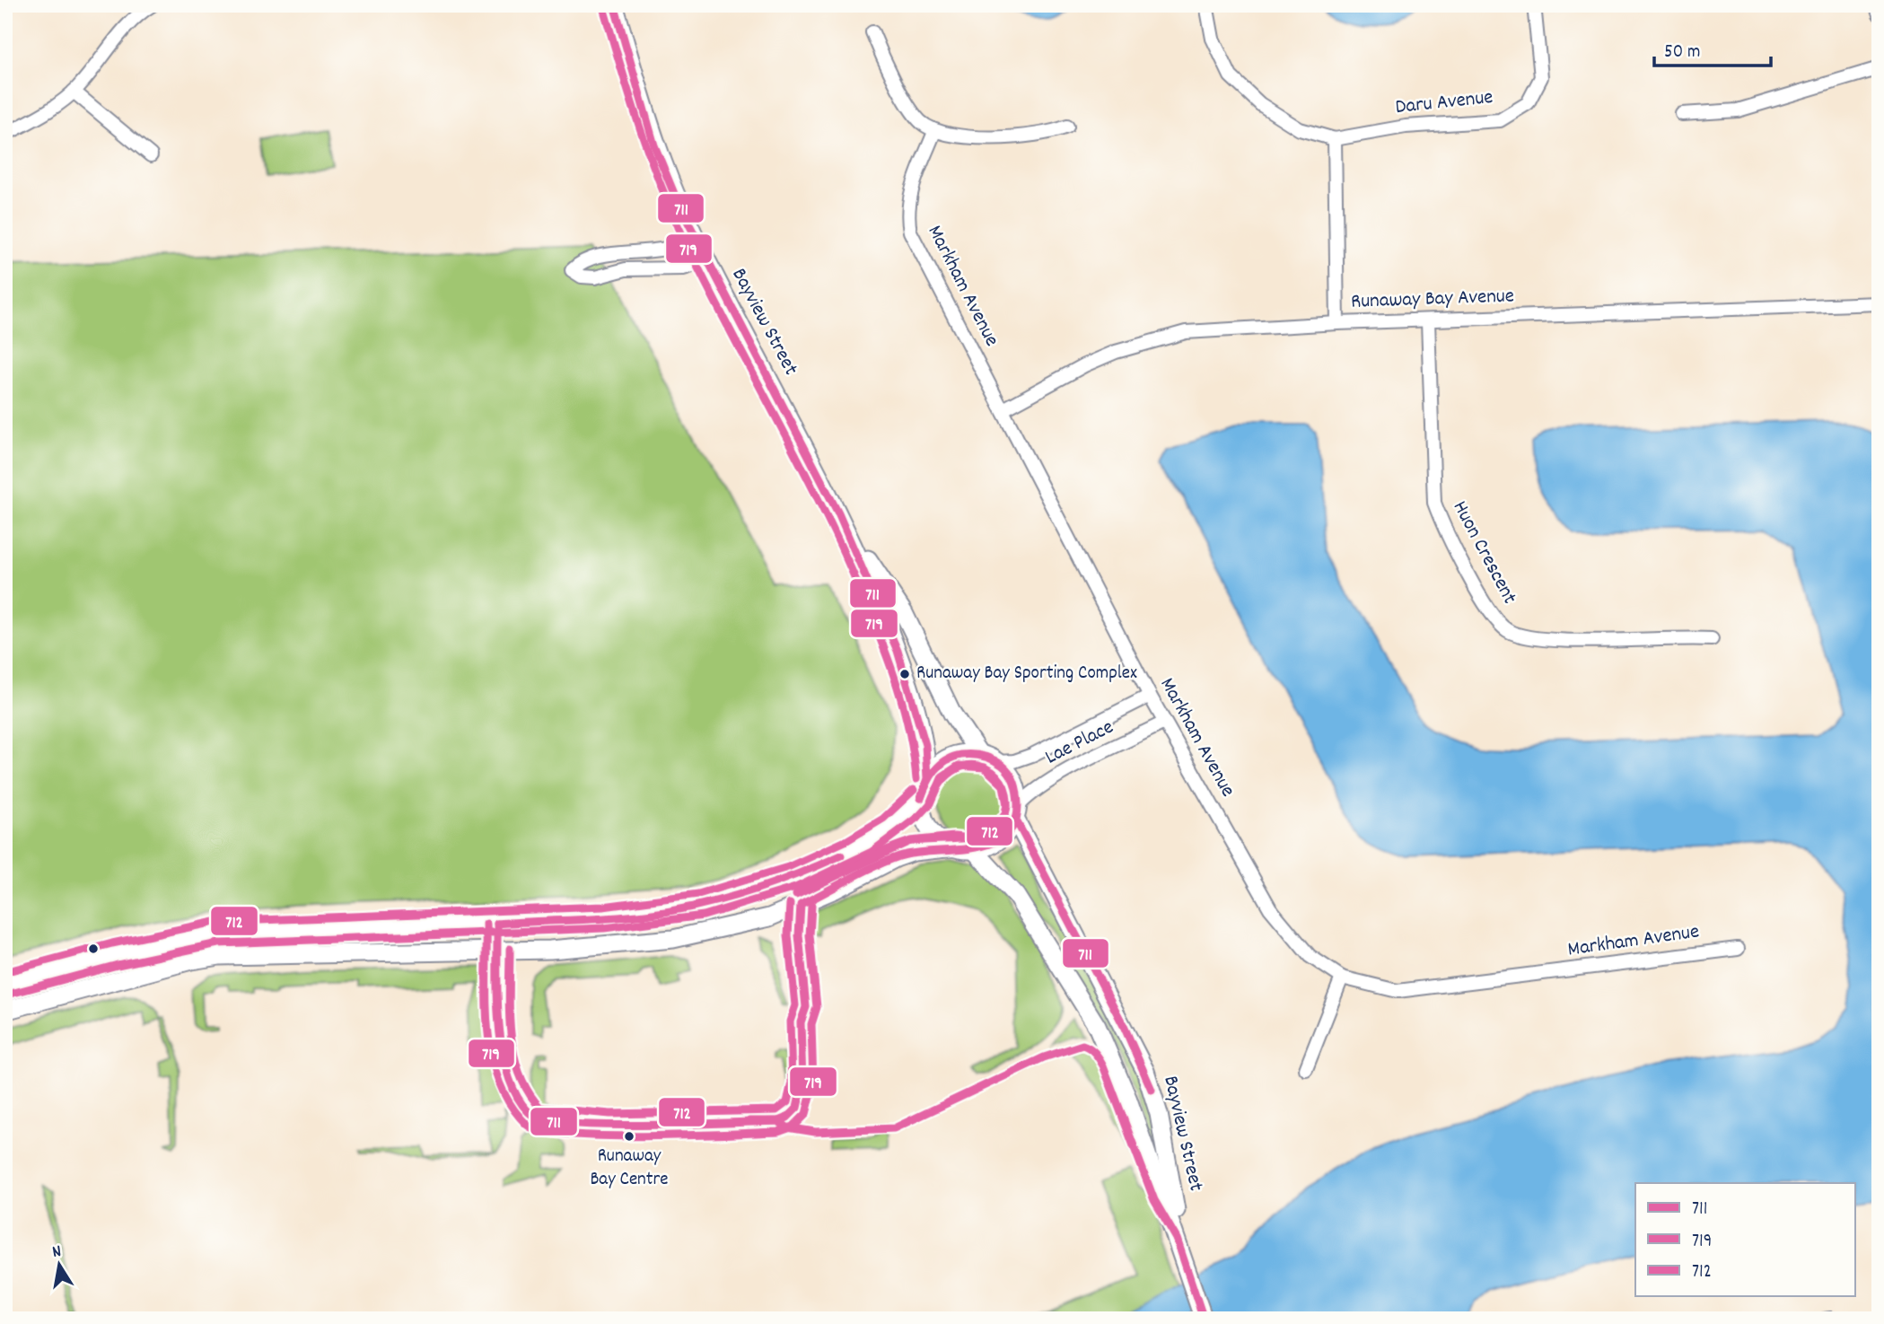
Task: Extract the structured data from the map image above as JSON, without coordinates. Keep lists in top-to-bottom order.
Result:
{
  "streets": {
    "main road": ["Bayview Street"],
    "street": [
      "Daru Avenue",
      "Markham Avenue",
      "Runaway Bay Avenue",
      "Huon Crescent",
      "Lae Place"
    ]
  },
  "crossings": [
    ["Markham Avenue", "Runaway Bay Avenue"],
    ["Markham Avenue", "Lae Place"],
    ["Runaway Bay Avenue", "Huon Crescent"],
    ["Bayview Street", "Lae Place"]
  ],
  "places": ["Runaway Bay Sporting Complex", "Runaway Bay Centre"],
  "lines": ["transit line 711", "transit line 719", "transit line 712"],
  "legend": ["711", "719", "712"],
  "scale_bar": "50 m",
  "north": "top"
}
